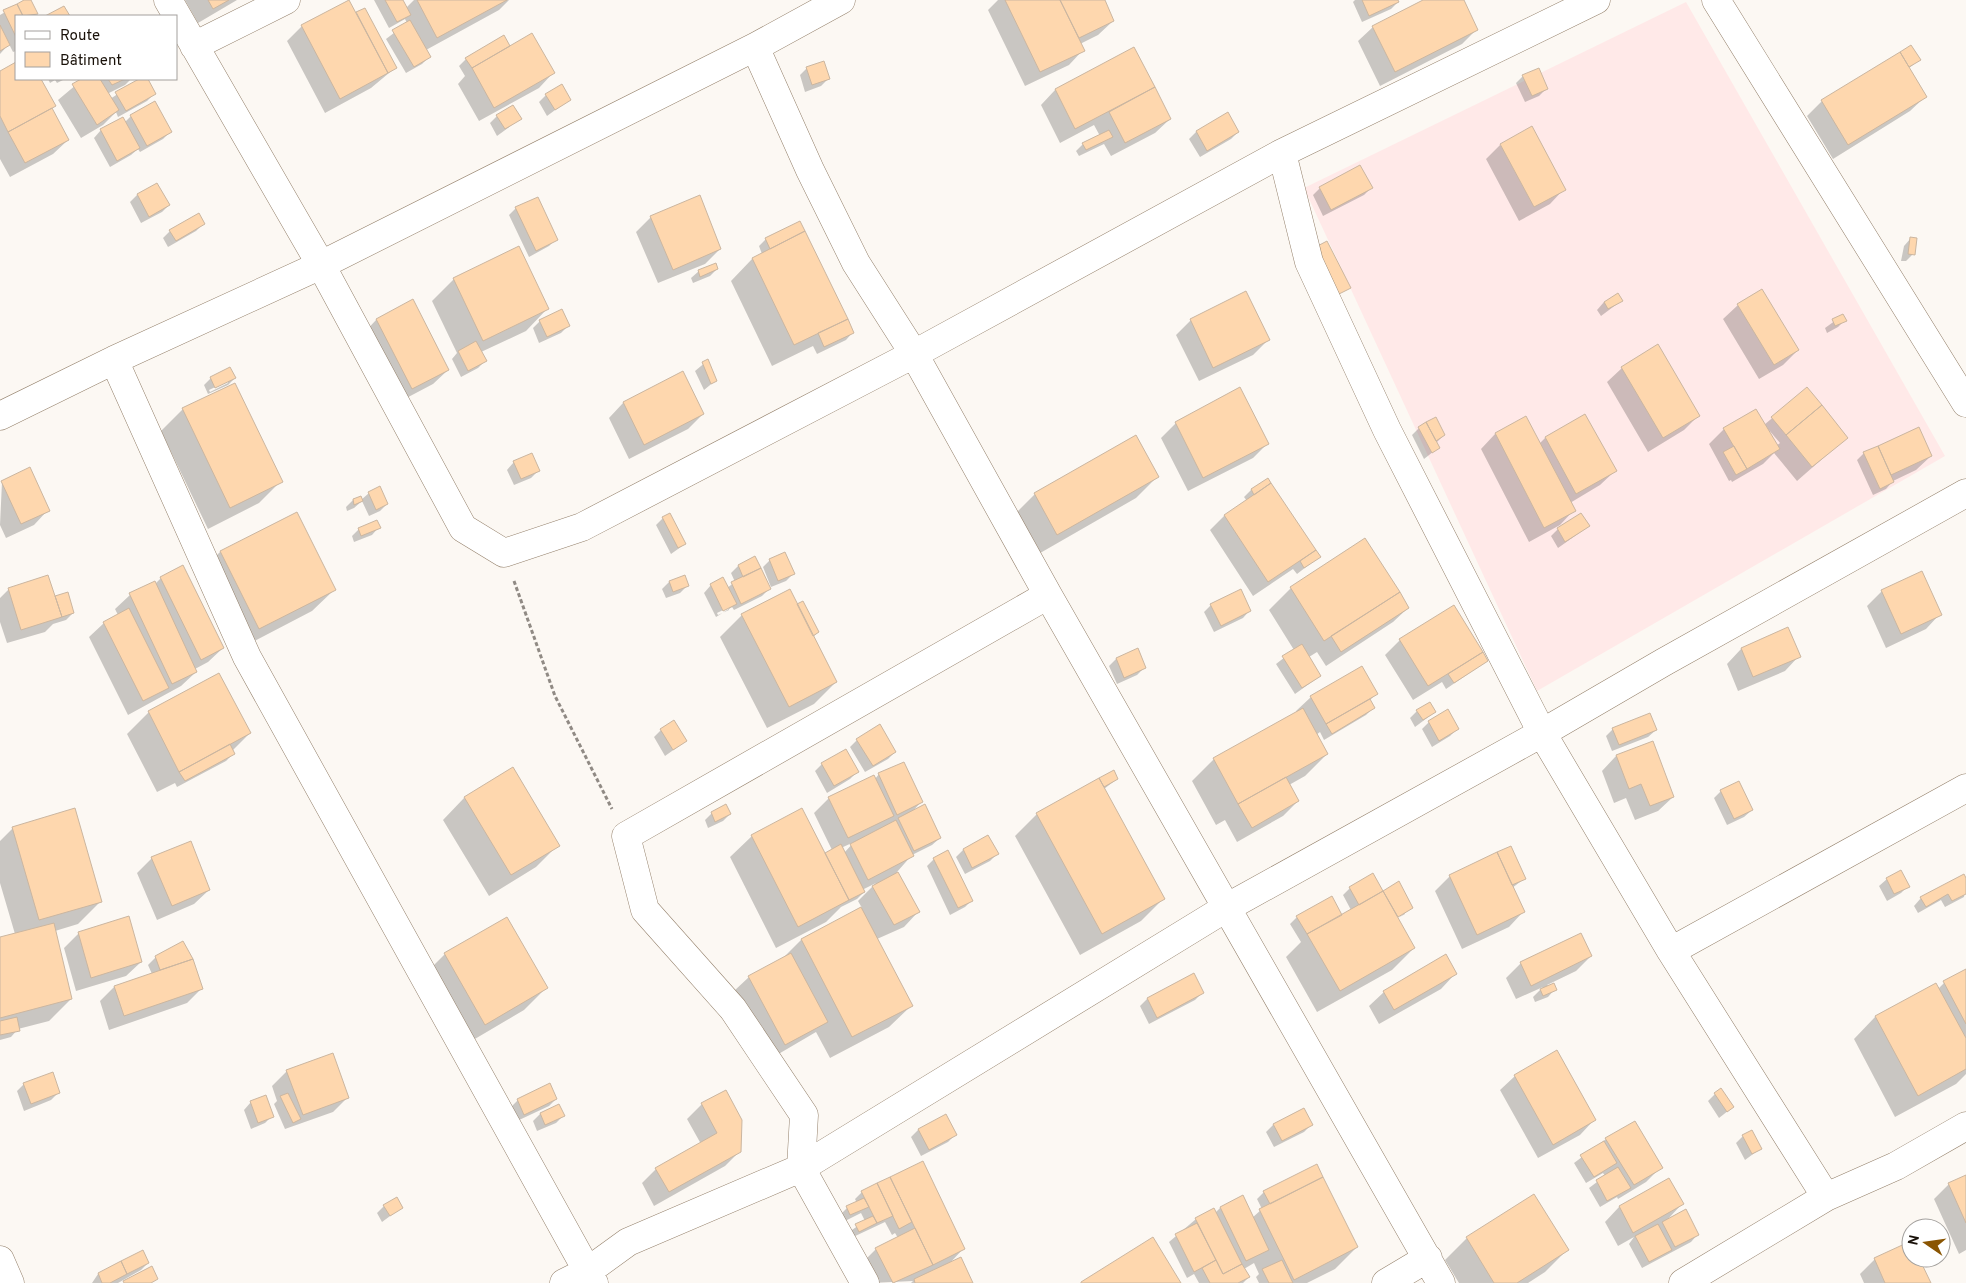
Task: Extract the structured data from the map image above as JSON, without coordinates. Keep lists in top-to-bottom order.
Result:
{
  "legend": ["Route", "Bâtiment"],
  "north": "left"
}
